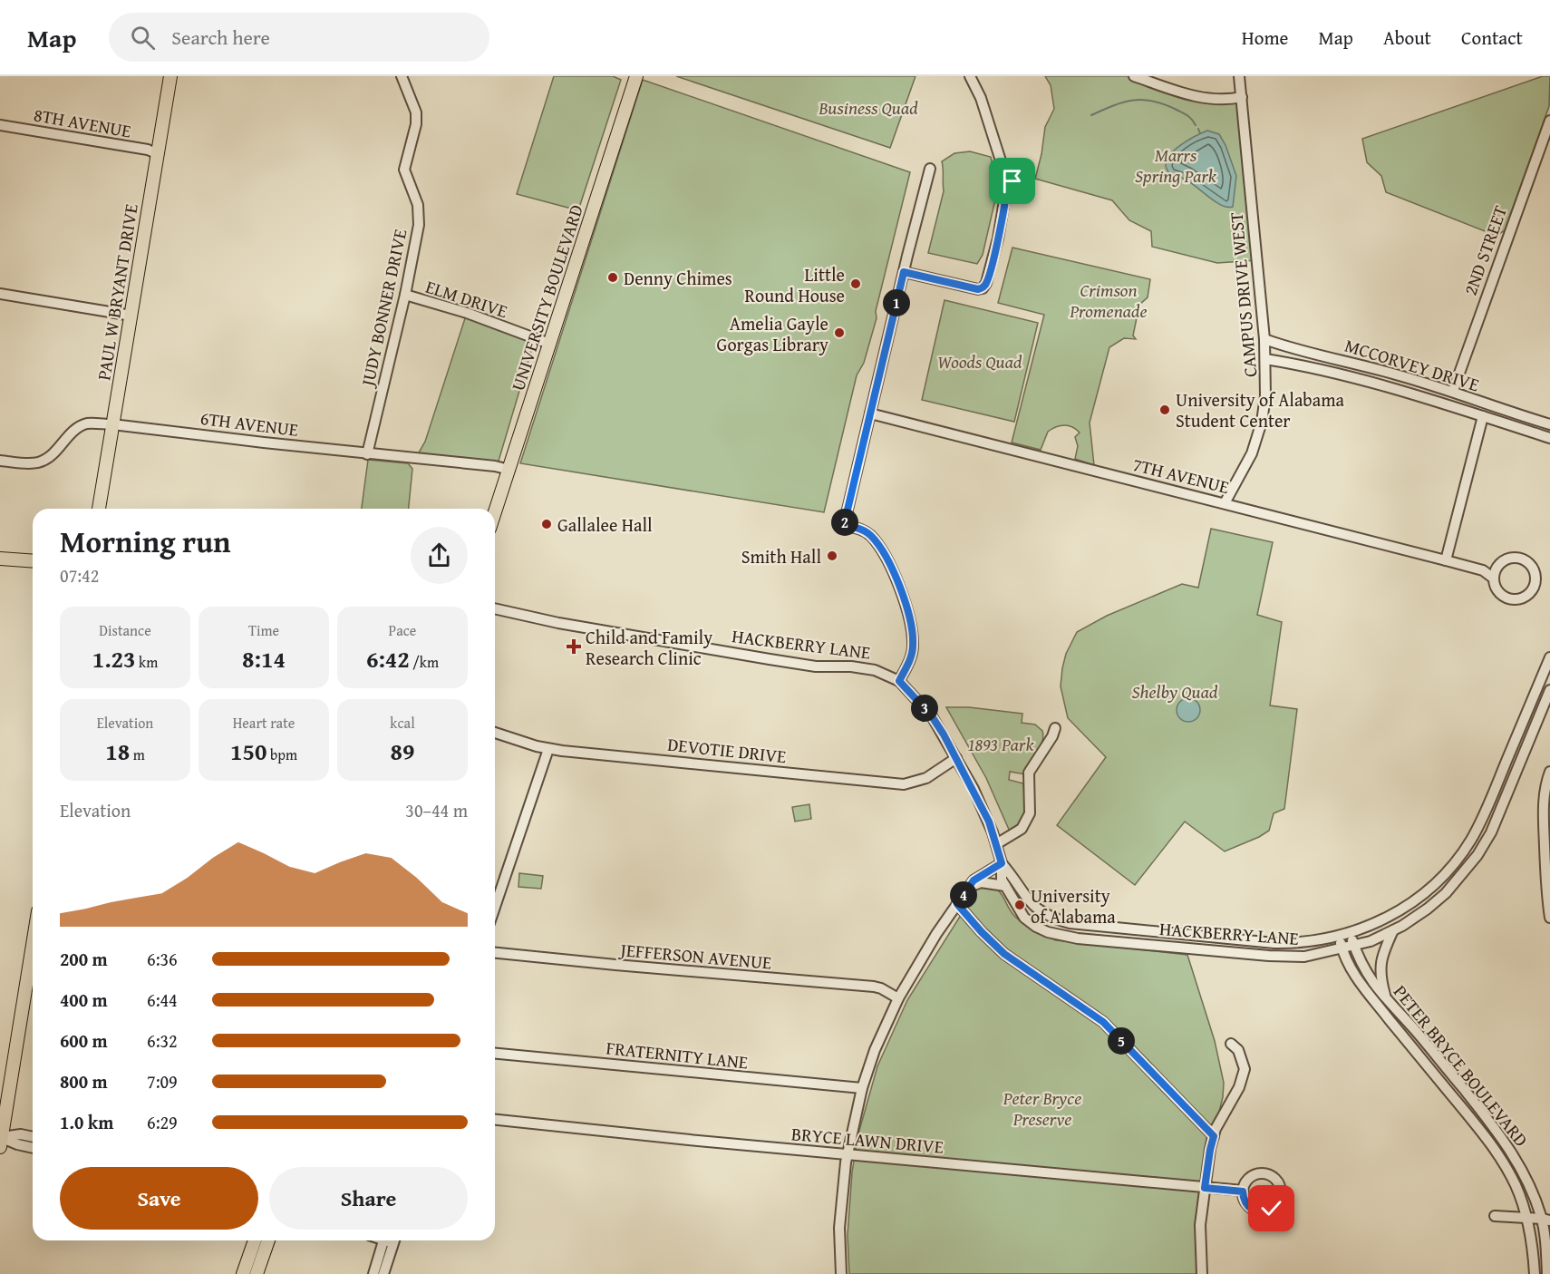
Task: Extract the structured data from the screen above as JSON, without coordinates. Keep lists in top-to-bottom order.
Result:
{
  "streets": {
    "main road": ["PAUL W BRYANT DRIVE", "UNIVERSITY BOULEVARD"],
    "street": [
      "8TH AVENUE",
      "2ND STREET",
      "CAMPUS DRIVE WEST",
      "ELM DRIVE",
      "JUDY BONNER DRIVE",
      "MCCORVEY DRIVE",
      "6TH AVENUE",
      "7TH AVENUE",
      "HACKBERRY LANE",
      "DEVOTIE DRIVE",
      "JEFFERSON AVENUE",
      "FRATERNITY LANE",
      "PETER BRYCE BOULEVARD",
      "BRYCE LAWN DRIVE"
    ]
  },
  "crossings": [
    ["8TH AVENUE", "PAUL W BRYANT DRIVE"],
    ["2ND STREET", "MCCORVEY DRIVE"],
    ["PAUL W BRYANT DRIVE", "6TH AVENUE"],
    ["CAMPUS DRIVE WEST", "MCCORVEY DRIVE"],
    ["CAMPUS DRIVE WEST", "7TH AVENUE"],
    ["UNIVERSITY BOULEVARD", "ELM DRIVE"],
    ["UNIVERSITY BOULEVARD", "6TH AVENUE"],
    ["ELM DRIVE", "JUDY BONNER DRIVE"],
    ["JUDY BONNER DRIVE", "6TH AVENUE"],
    ["HACKBERRY LANE", "DEVOTIE DRIVE"],
    ["HACKBERRY LANE", "PETER BRYCE BOULEVARD"]
  ],
  "parks": [
    "Business Quad",
    "Marrs Spring Park",
    "Crimson Promenade",
    "Woods Quad",
    "Shelby Quad",
    "1893 Park",
    "Peter Bryce Preserve"
  ],
  "places": {
    "other": [
      "Denny Chimes",
      "Little Round House",
      "Amelia Gayle Gorgas Library",
      "University of Alabama Student Center",
      "Gallalee Hall",
      "Smith Hall",
      "University of Alabama"
    ],
    "health": ["Child and Family Research Clinic"]
  },
  "page": {
    "header": "Map",
    "search": "Search here",
    "nav": [
      "Home",
      "Map",
      "About",
      "Contact"
    ],
    "pins": [
      "1",
      "2",
      "3",
      "4",
      "5"
    ],
    "heading": ["Morning run", "07:42"],
    "stats": [
      ["Distance", "1.23 km"],
      ["Time", "8:14"],
      ["Pace", "6:42 /km"],
      ["Elevation", "18 m"],
      ["Heart rate", "150 bpm"],
      ["kcal", "89"]
    ],
    "chart": ["Elevation", "30–44 m"],
    "list": [
      {
        "name": "200 m",
        "note": "6:36"
      },
      {
        "name": "400 m",
        "note": "6:44"
      },
      {
        "name": "600 m",
        "note": "6:32"
      },
      {
        "name": "800 m",
        "note": "7:09"
      },
      {
        "name": "1.0 km",
        "note": "6:29"
      }
    ],
    "buttons": ["Save", "Share"]
  }
}
